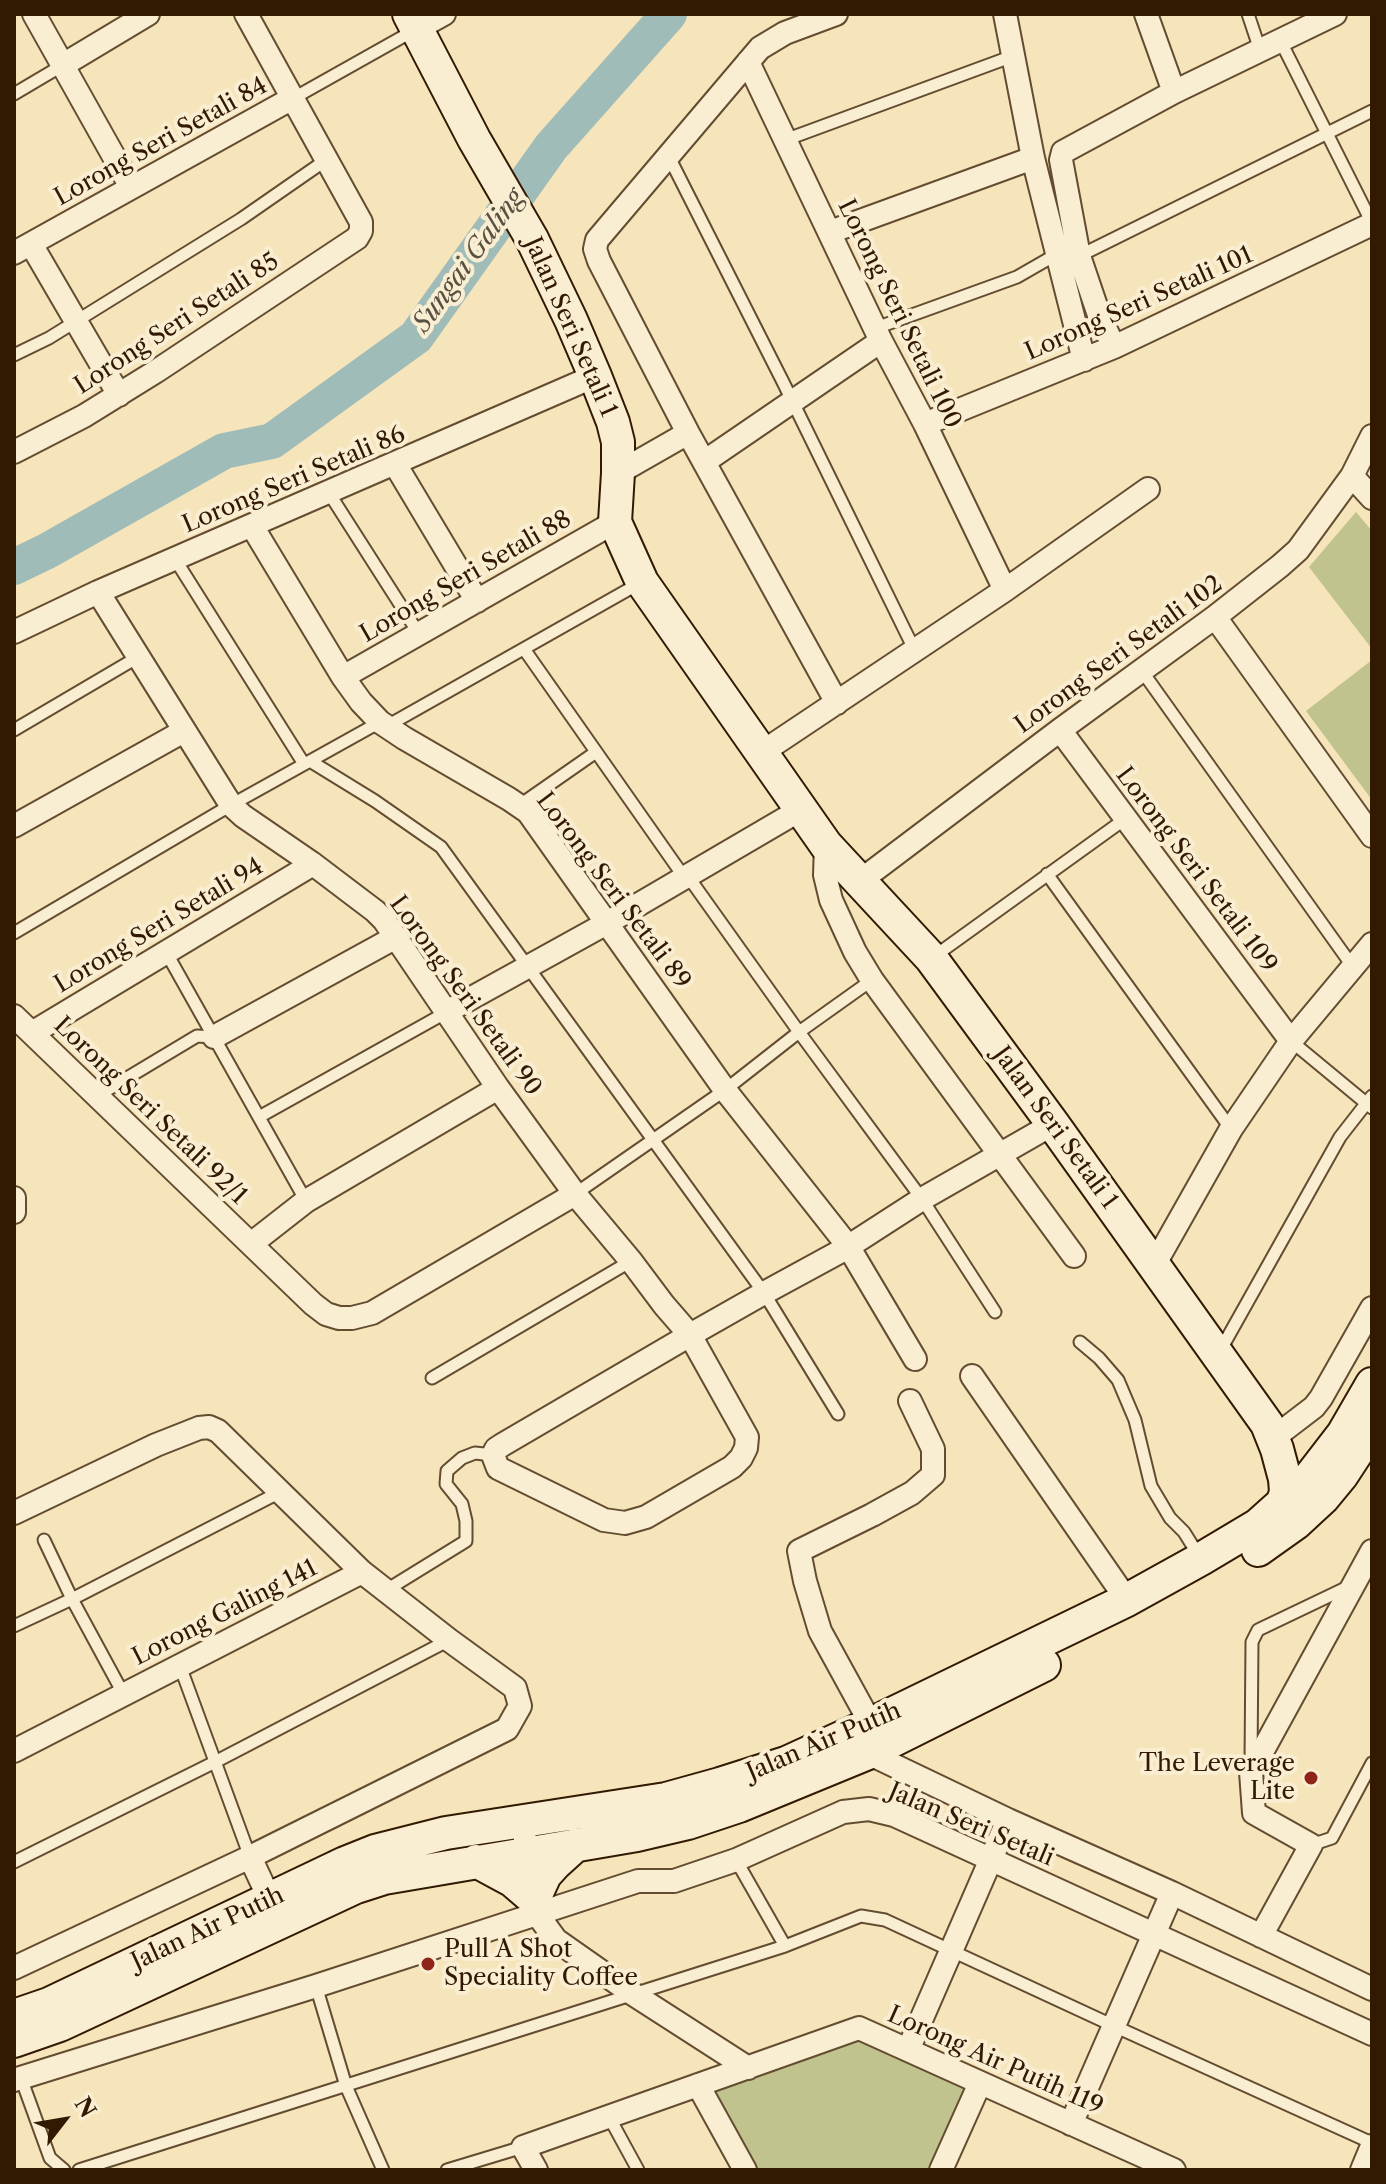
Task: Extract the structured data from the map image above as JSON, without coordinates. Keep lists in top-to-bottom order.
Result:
{
  "streets": {
    "street": [
      "Lorong Seri Setali 84",
      "Lorong Seri Setali 101",
      "Lorong Seri Setali 100",
      "Lorong Seri Setali 85",
      "Jalan Seri Setali 1",
      "Lorong Seri Setali 86",
      "Lorong Seri Setali 88",
      "Lorong Seri Setali 102",
      "Lorong Seri Setali 109",
      "Lorong Seri Setali 89",
      "Lorong Seri Setali 94",
      "Lorong Seri Setali 90",
      "Lorong Seri Setali 92/1",
      "Lorong Galing 141",
      "Jalan Air Putih",
      "Jalan Seri Setali",
      "Lorong Air Putih 119"
    ]
  },
  "crossings": [
    ["Lorong Seri Setali 101", "Lorong Seri Setali 100"],
    ["Jalan Seri Setali 1", "Lorong Seri Setali 86"],
    ["Jalan Seri Setali 1", "Lorong Seri Setali 88"],
    ["Jalan Seri Setali 1", "Lorong Seri Setali 102"],
    ["Jalan Seri Setali 1", "Jalan Air Putih"],
    ["Lorong Seri Setali 86", "Lorong Seri Setali 89"],
    ["Lorong Seri Setali 86", "Lorong Seri Setali 90"],
    ["Lorong Seri Setali 88", "Lorong Seri Setali 89"],
    ["Lorong Seri Setali 102", "Lorong Seri Setali 109"],
    ["Lorong Seri Setali 94", "Lorong Seri Setali 90"],
    ["Lorong Seri Setali 94", "Lorong Seri Setali 92/1"],
    ["Lorong Seri Setali 90", "Lorong Seri Setali 92/1"]
  ],
  "water": ["Sungai Galing"],
  "places": ["The Leverage Lite", "Pull A Shot Speciality Coffee"],
  "north": "top right"
}
